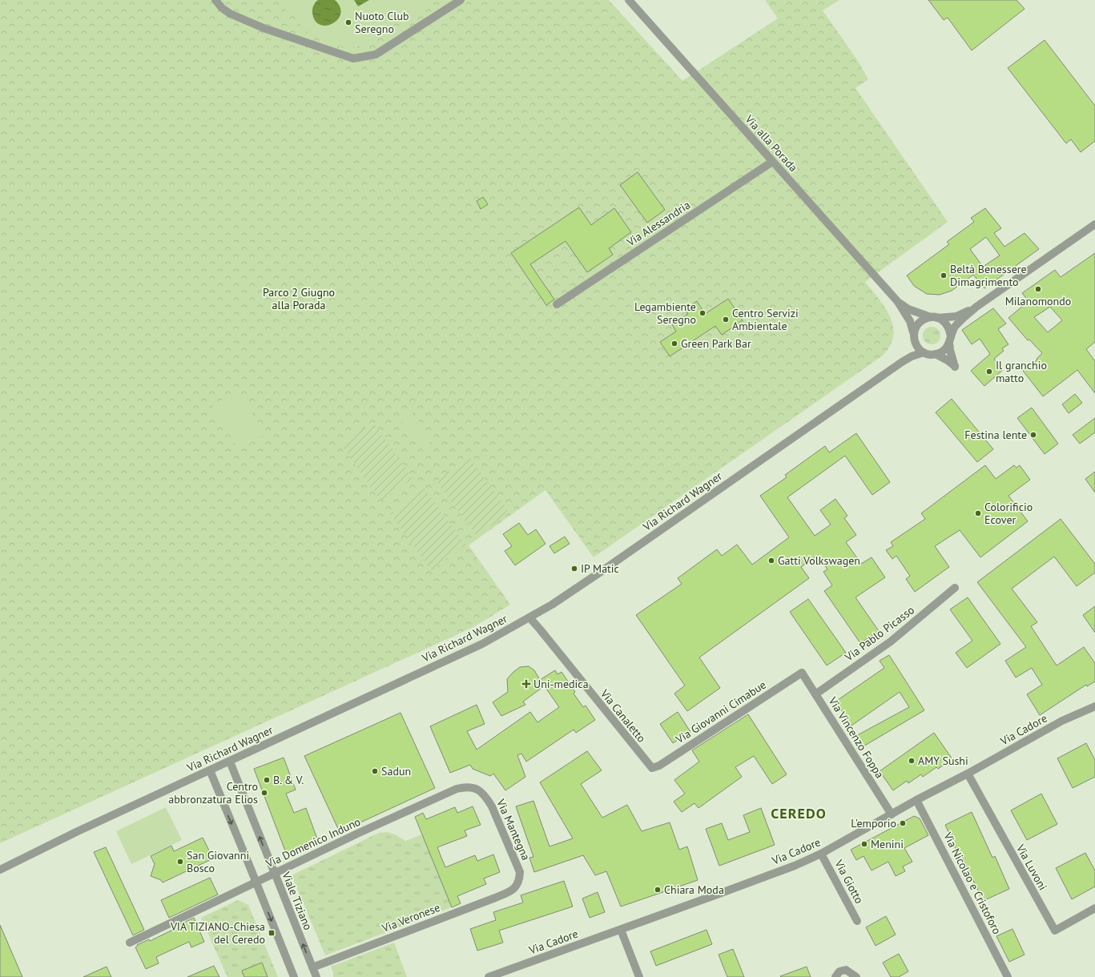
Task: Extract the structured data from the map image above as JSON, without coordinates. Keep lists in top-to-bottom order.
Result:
{
  "streets": {
    "street": [
      "Via alla Porada",
      "Via Alessandria",
      "Via Richard Wagner",
      "Via Pablo Picasso",
      "Via Giovanni Cimabue",
      "Via Canaletto",
      "Via Cadore",
      "Via Vincenzo Foppa",
      "Via Mantegna",
      "Via Domenico Induno",
      "Via Luvoni",
      "Via Giotto",
      "Via Nicolao e Cristoforo",
      "Viale Tiziano",
      "Via Veronese"
    ]
  },
  "crossings": [
    ["Via alla Porada", "Via Alessandria"],
    ["Via alla Porada", "Via Richard Wagner"],
    ["Via Richard Wagner", "Via Canaletto"],
    ["Via Richard Wagner", "Viale Tiziano"],
    ["Via Pablo Picasso", "Via Vincenzo Foppa"],
    ["Via Giovanni Cimabue", "Via Canaletto"],
    ["Via Giovanni Cimabue", "Via Vincenzo Foppa"],
    ["Via Cadore", "Via Vincenzo Foppa"],
    ["Via Cadore", "Via Luvoni"],
    ["Via Cadore", "Via Giotto"],
    ["Via Cadore", "Via Nicolao e Cristoforo"],
    ["Via Mantegna", "Via Domenico Induno"],
    ["Via Mantegna", "Via Veronese"],
    ["Via Domenico Induno", "Viale Tiziano"],
    ["Viale Tiziano", "Via Veronese"]
  ],
  "districts": ["CEREDO"],
  "parks": ["Parco 2 Giugno alla Porada"],
  "places": {
    "other": [
      "Nuoto Club Seregno",
      "Beltà Benessere Dimagrimento",
      "Milanomondo",
      "Legambiente Seregno",
      "Centro Servizi Ambientale",
      "Green Park Bar",
      "Il granchio matto",
      "Festina lente",
      "Colorificio Ecover",
      "Gatti Volkswagen",
      "IP Matic",
      "AMY Sushi",
      "Sadun",
      "B. & V.",
      "Centro abbronzatura Elios",
      "L'emporio",
      "Menini",
      "San Giovanni Bosco",
      "Chiara Moda"
    ],
    "health": ["Uni-medica"],
    "transit": ["VIA TIZIANO-Chiesa del Ceredo"]
  }
}
